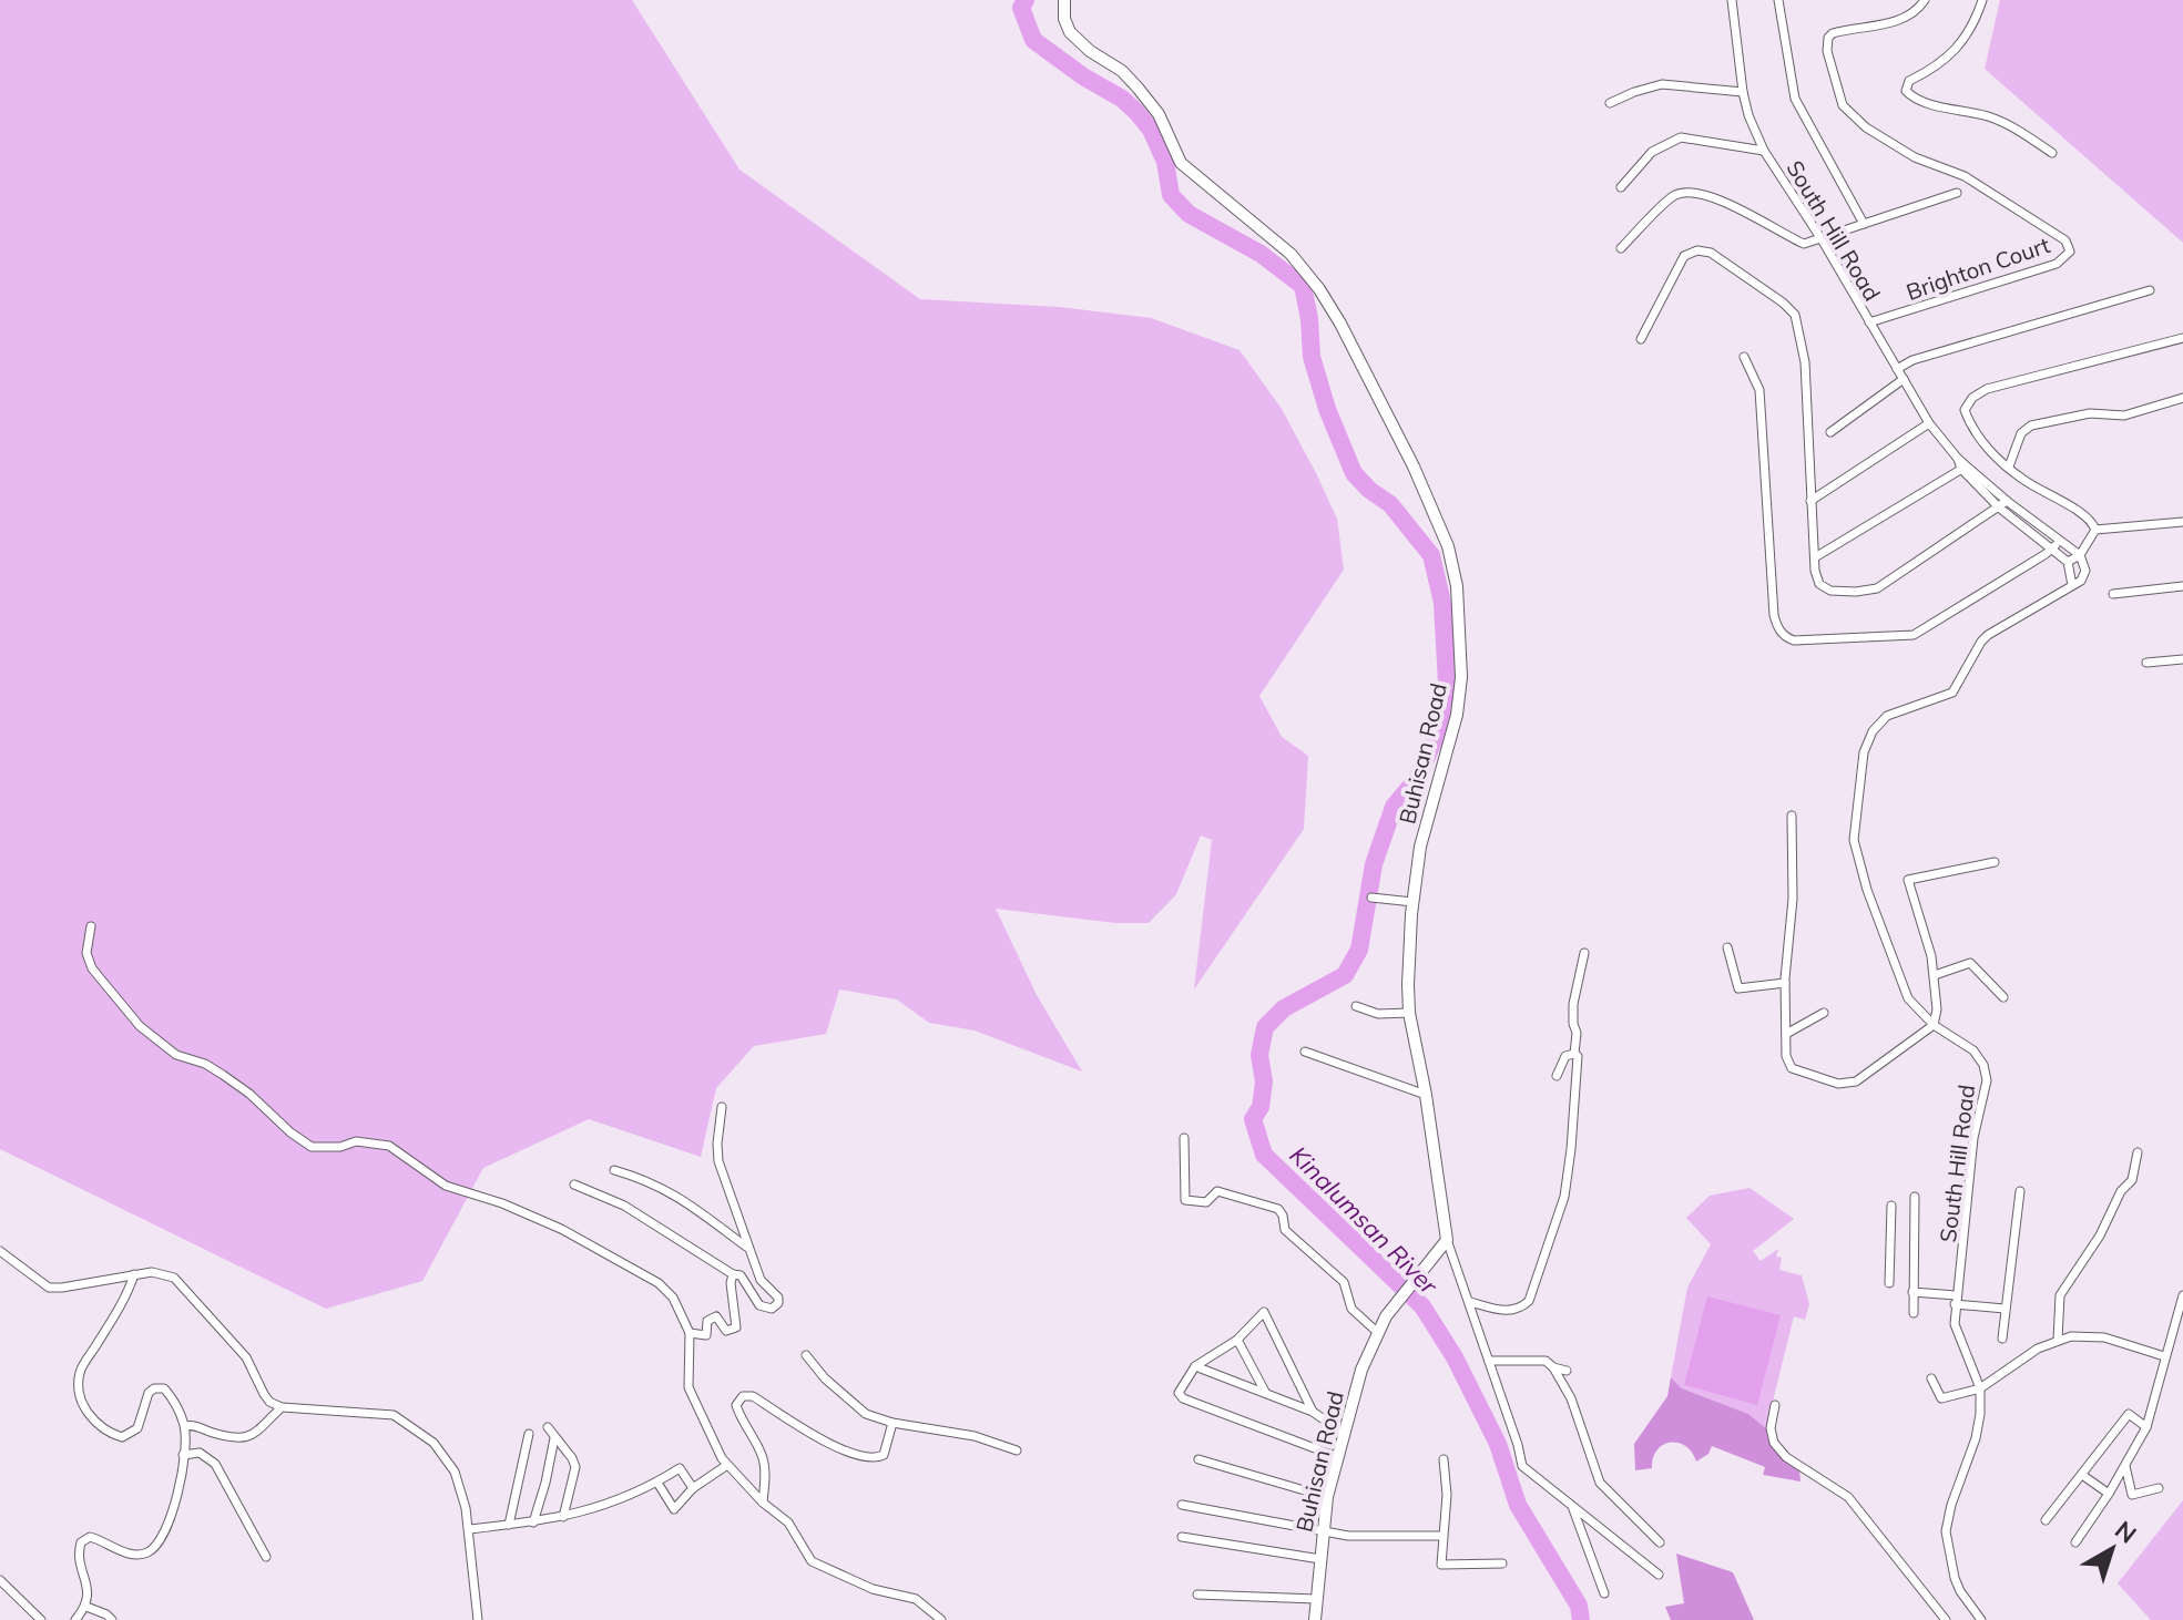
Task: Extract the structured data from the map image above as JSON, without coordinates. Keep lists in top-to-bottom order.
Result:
{
  "streets": {
    "street": ["South Hill Road", "Brighton Court", "Buhisan Road"]
  },
  "crossings": [
    ["South Hill Road", "Brighton Court"]
  ],
  "water": ["Kinalumsan River"],
  "north": "top right"
}
